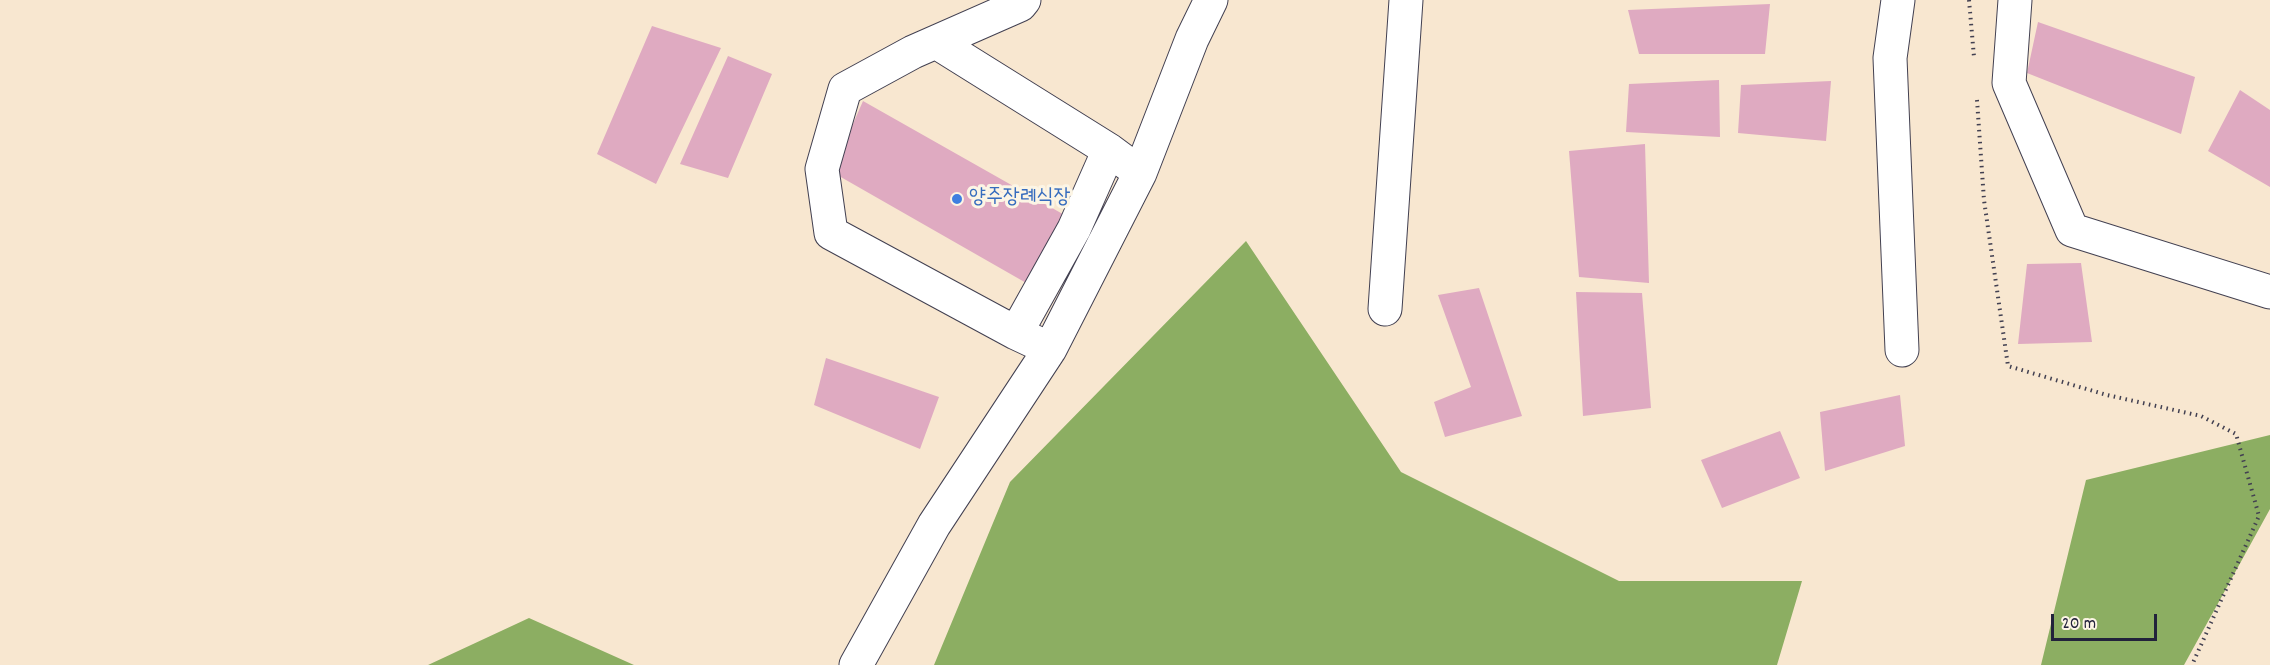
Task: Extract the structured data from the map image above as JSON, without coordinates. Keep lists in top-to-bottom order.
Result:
{
  "places": ["양주장례식장"],
  "scale_bar": "20 m"
}
